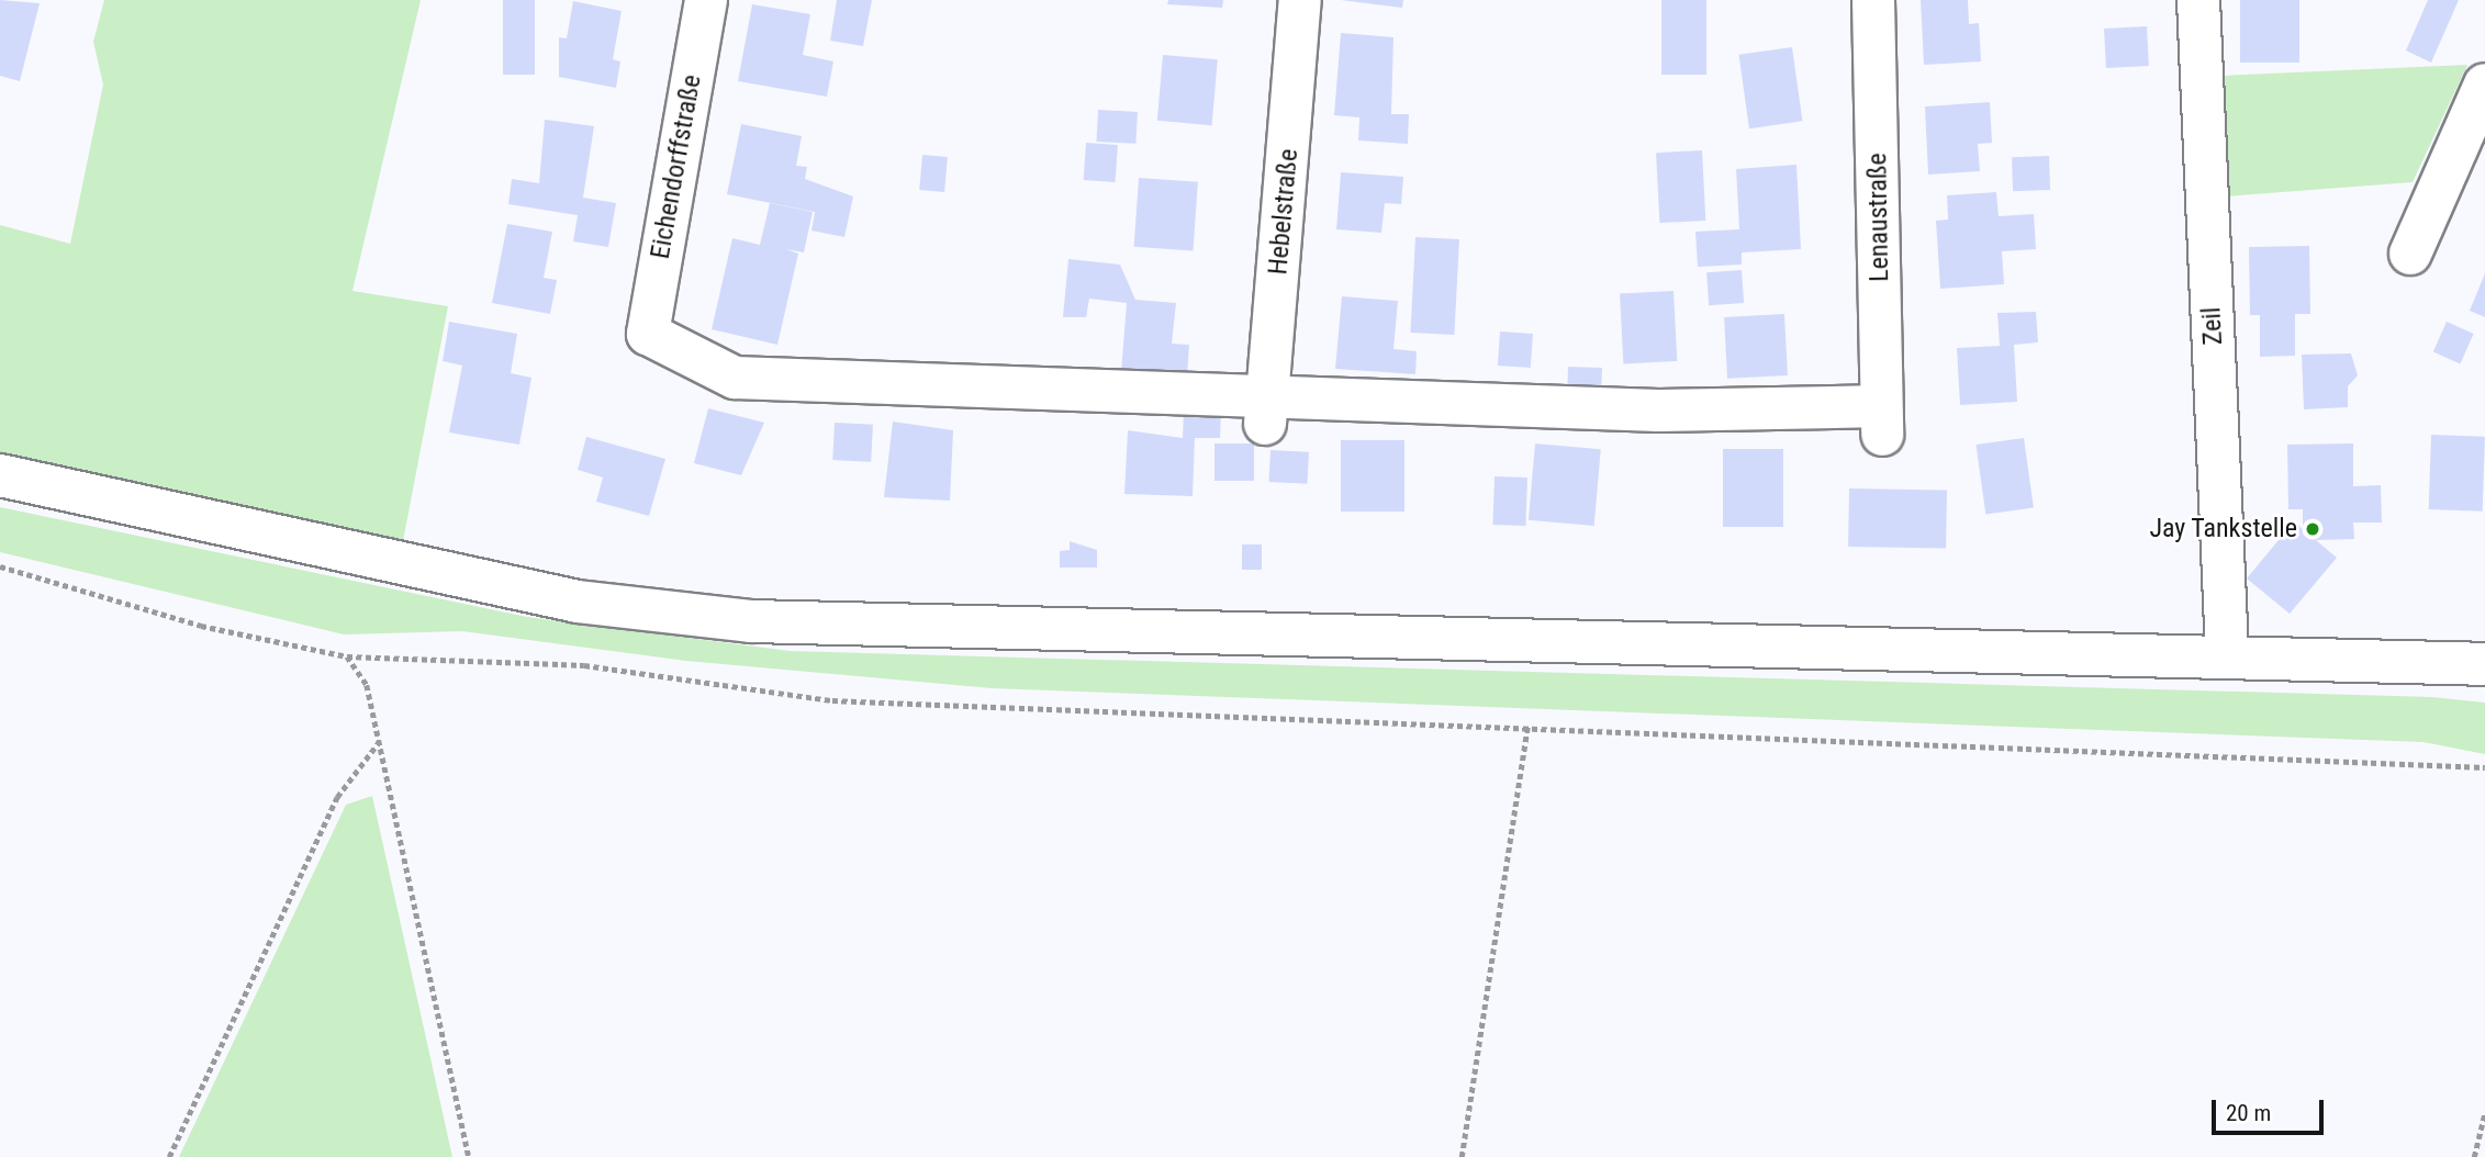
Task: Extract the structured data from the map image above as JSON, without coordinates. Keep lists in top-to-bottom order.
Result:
{
  "streets": {
    "street": [
      "Eichendorffstraße",
      "Hebelstraße",
      "Lenaustraße",
      "Zeil"
    ]
  },
  "crossings": [
    ["Eichendorffstraße", "Hebelstraße"],
    ["Eichendorffstraße", "Lenaustraße"],
    ["Hebelstraße", "Lenaustraße"]
  ],
  "places": ["Jay Tankstelle"],
  "scale_bar": "20 m"
}
